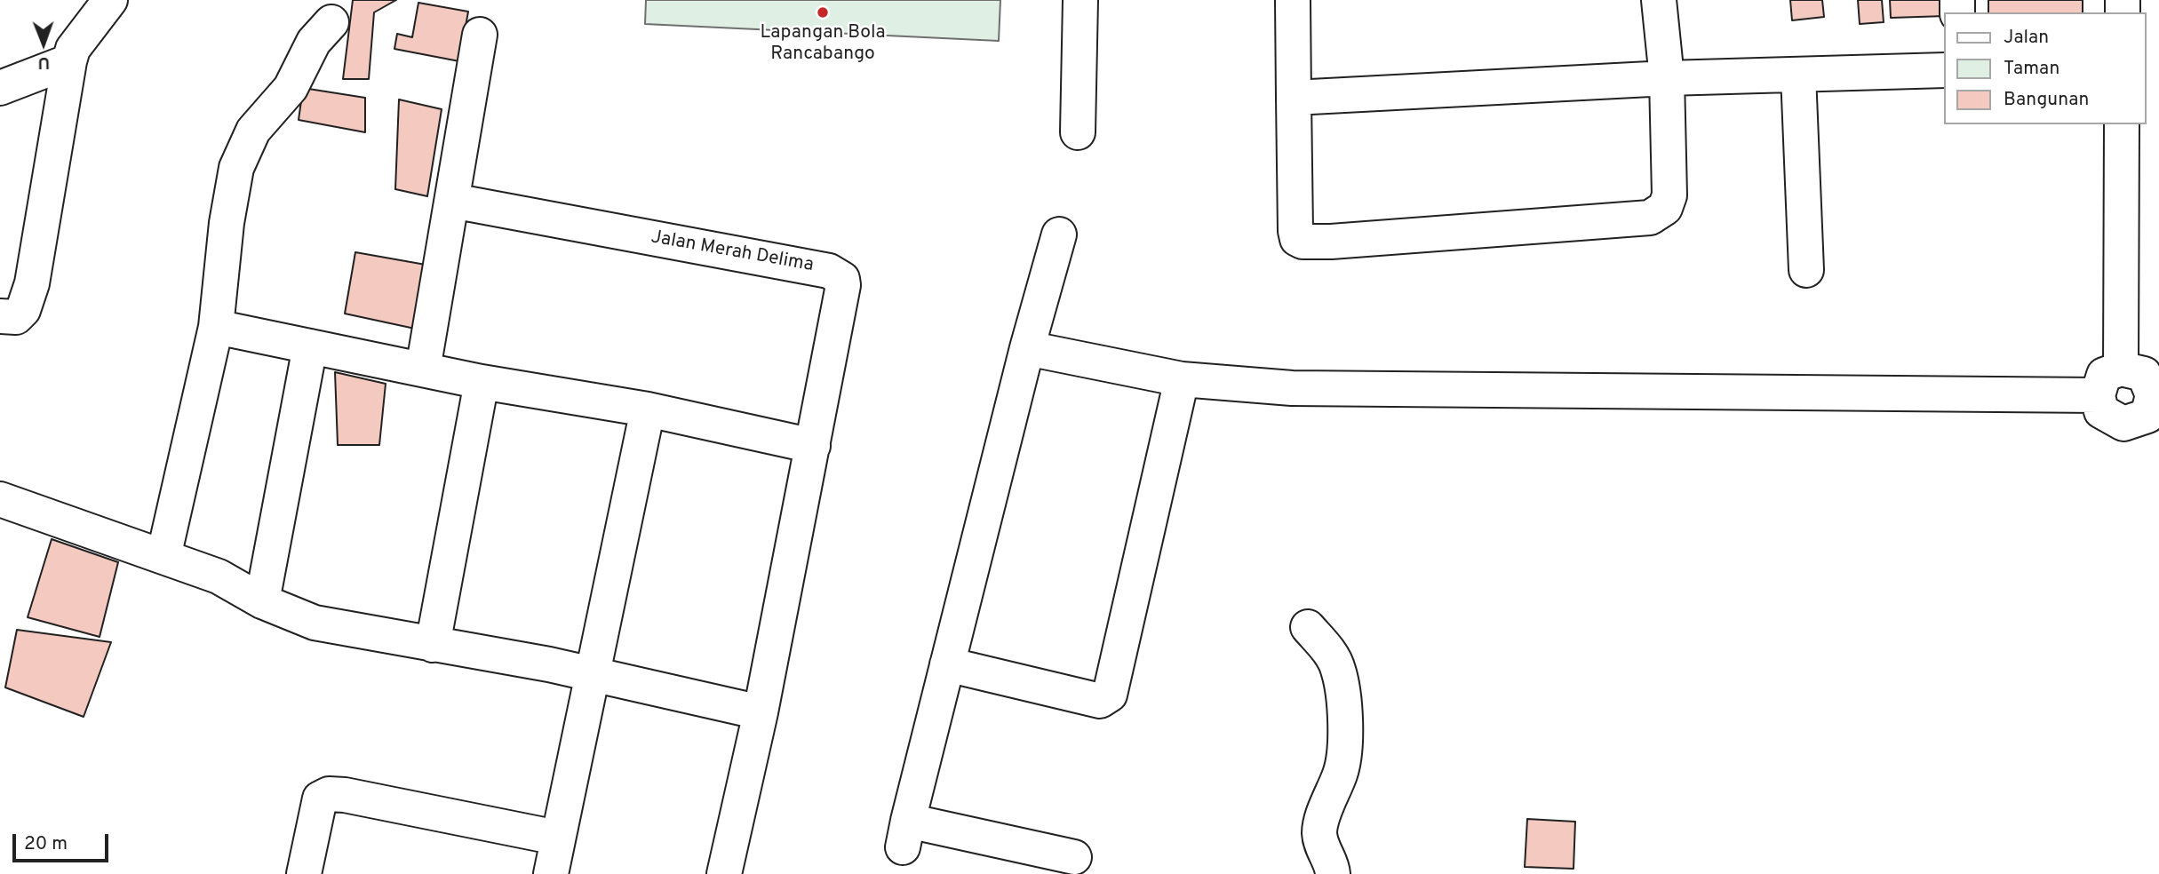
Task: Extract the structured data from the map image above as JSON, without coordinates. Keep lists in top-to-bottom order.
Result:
{
  "streets": {
    "street": ["Jalan Merah Delima"]
  },
  "places": ["Lapangan Bola Rancabango"],
  "legend": ["Jalan", "Taman", "Bangunan"],
  "scale_bar": "20 m",
  "north": "bottom"
}
